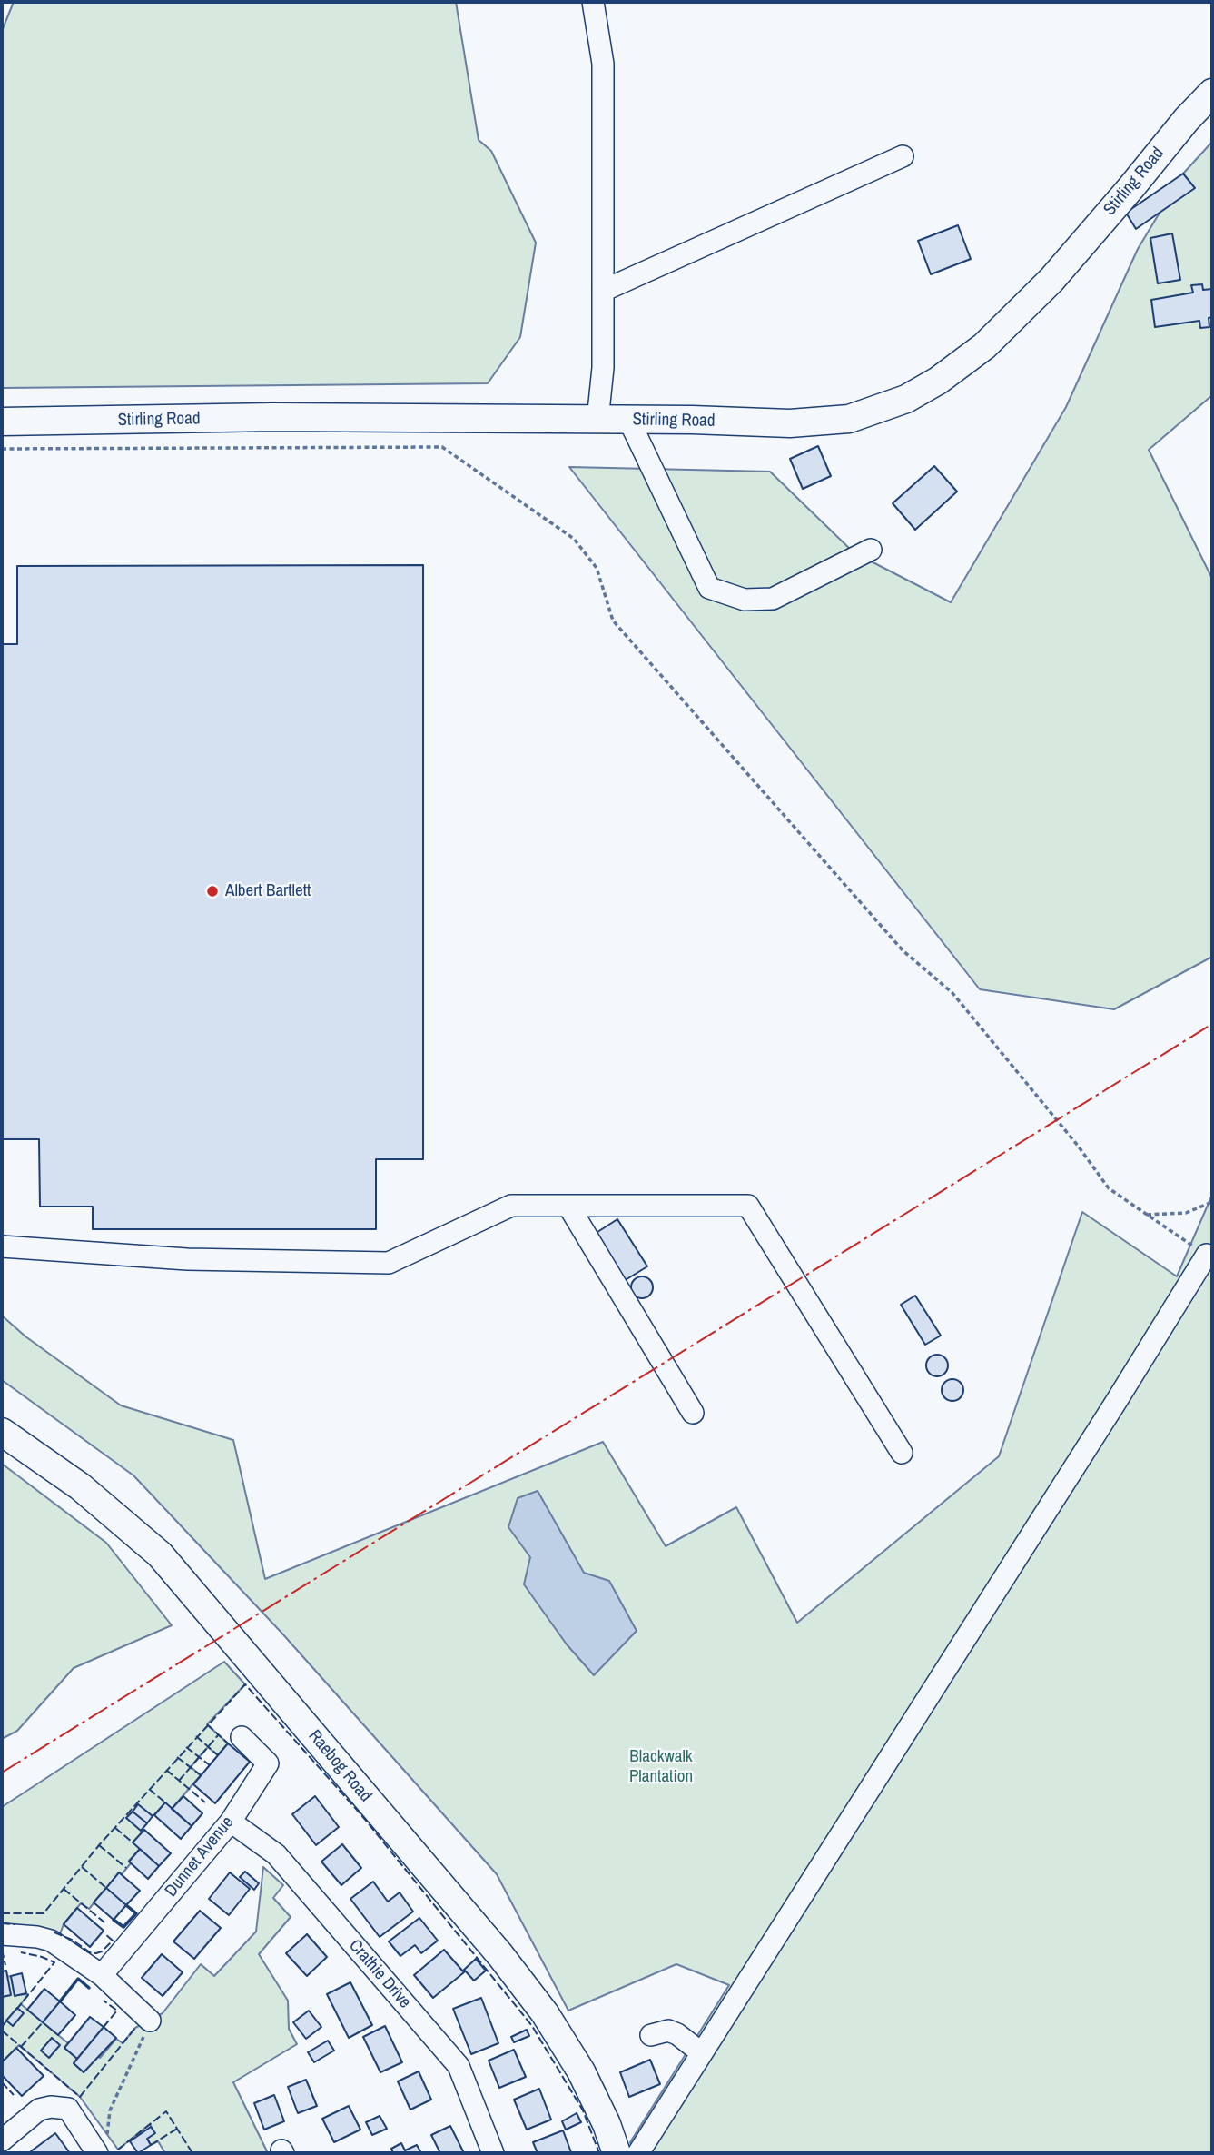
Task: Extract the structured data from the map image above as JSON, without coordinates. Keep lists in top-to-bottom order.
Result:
{
  "streets": {
    "main road": ["Stirling Road", "Raebog Road"],
    "street": ["Dunnet Avenue", "Crathie Drive"]
  },
  "crossings": [
    ["Dunnet Avenue", "Crathie Drive"]
  ],
  "parks": ["Blackwalk Plantation"],
  "places": ["Albert Bartlett"]
}
